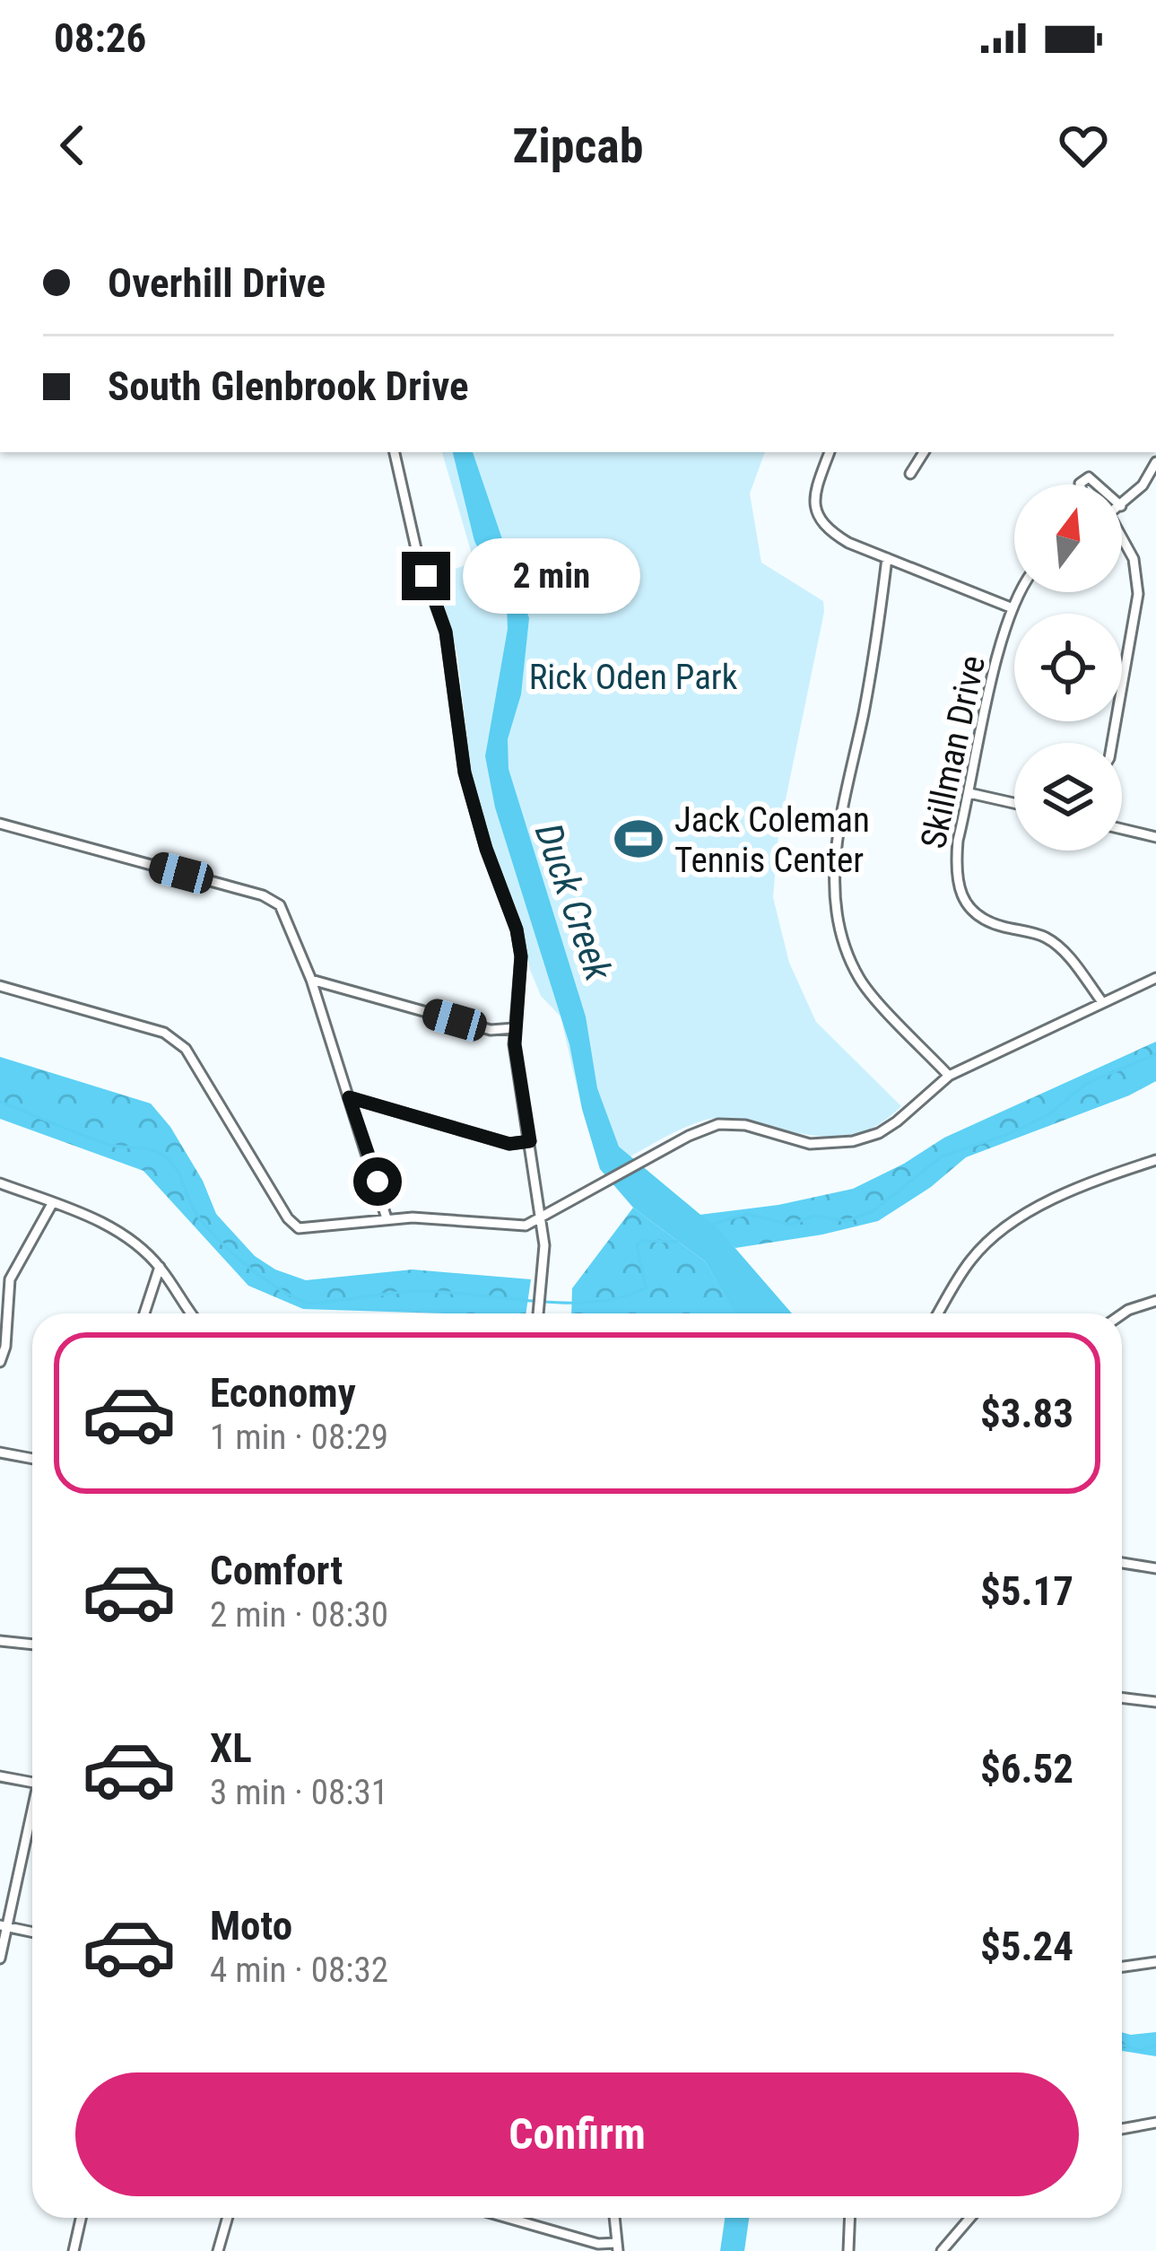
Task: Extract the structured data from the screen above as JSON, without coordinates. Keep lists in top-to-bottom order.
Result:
{
  "streets": {
    "street": ["Skillman Drive"]
  },
  "water": ["Duck Creek"],
  "parks": ["Rick Oden Park"],
  "places": {
    "sports": ["Jack Coleman Tennis Center"]
  },
  "north": "top",
  "page": {
    "status": "08:26",
    "header": "Zipcab",
    "banner": ["Overhill Drive", "South Glenbrook Drive"],
    "bubble": "2 min",
    "list": [
      {
        "name": "Economy",
        "note": "1 min · 08:29",
        "value": "$3.83"
      },
      {
        "name": "Comfort",
        "note": "2 min · 08:30",
        "value": "$5.17"
      },
      {
        "name": "XL",
        "note": "3 min · 08:31",
        "value": "$6.52"
      },
      {
        "name": "Moto",
        "note": "4 min · 08:32",
        "value": "$5.24"
      }
    ],
    "buttons": "Confirm"
  }
}
